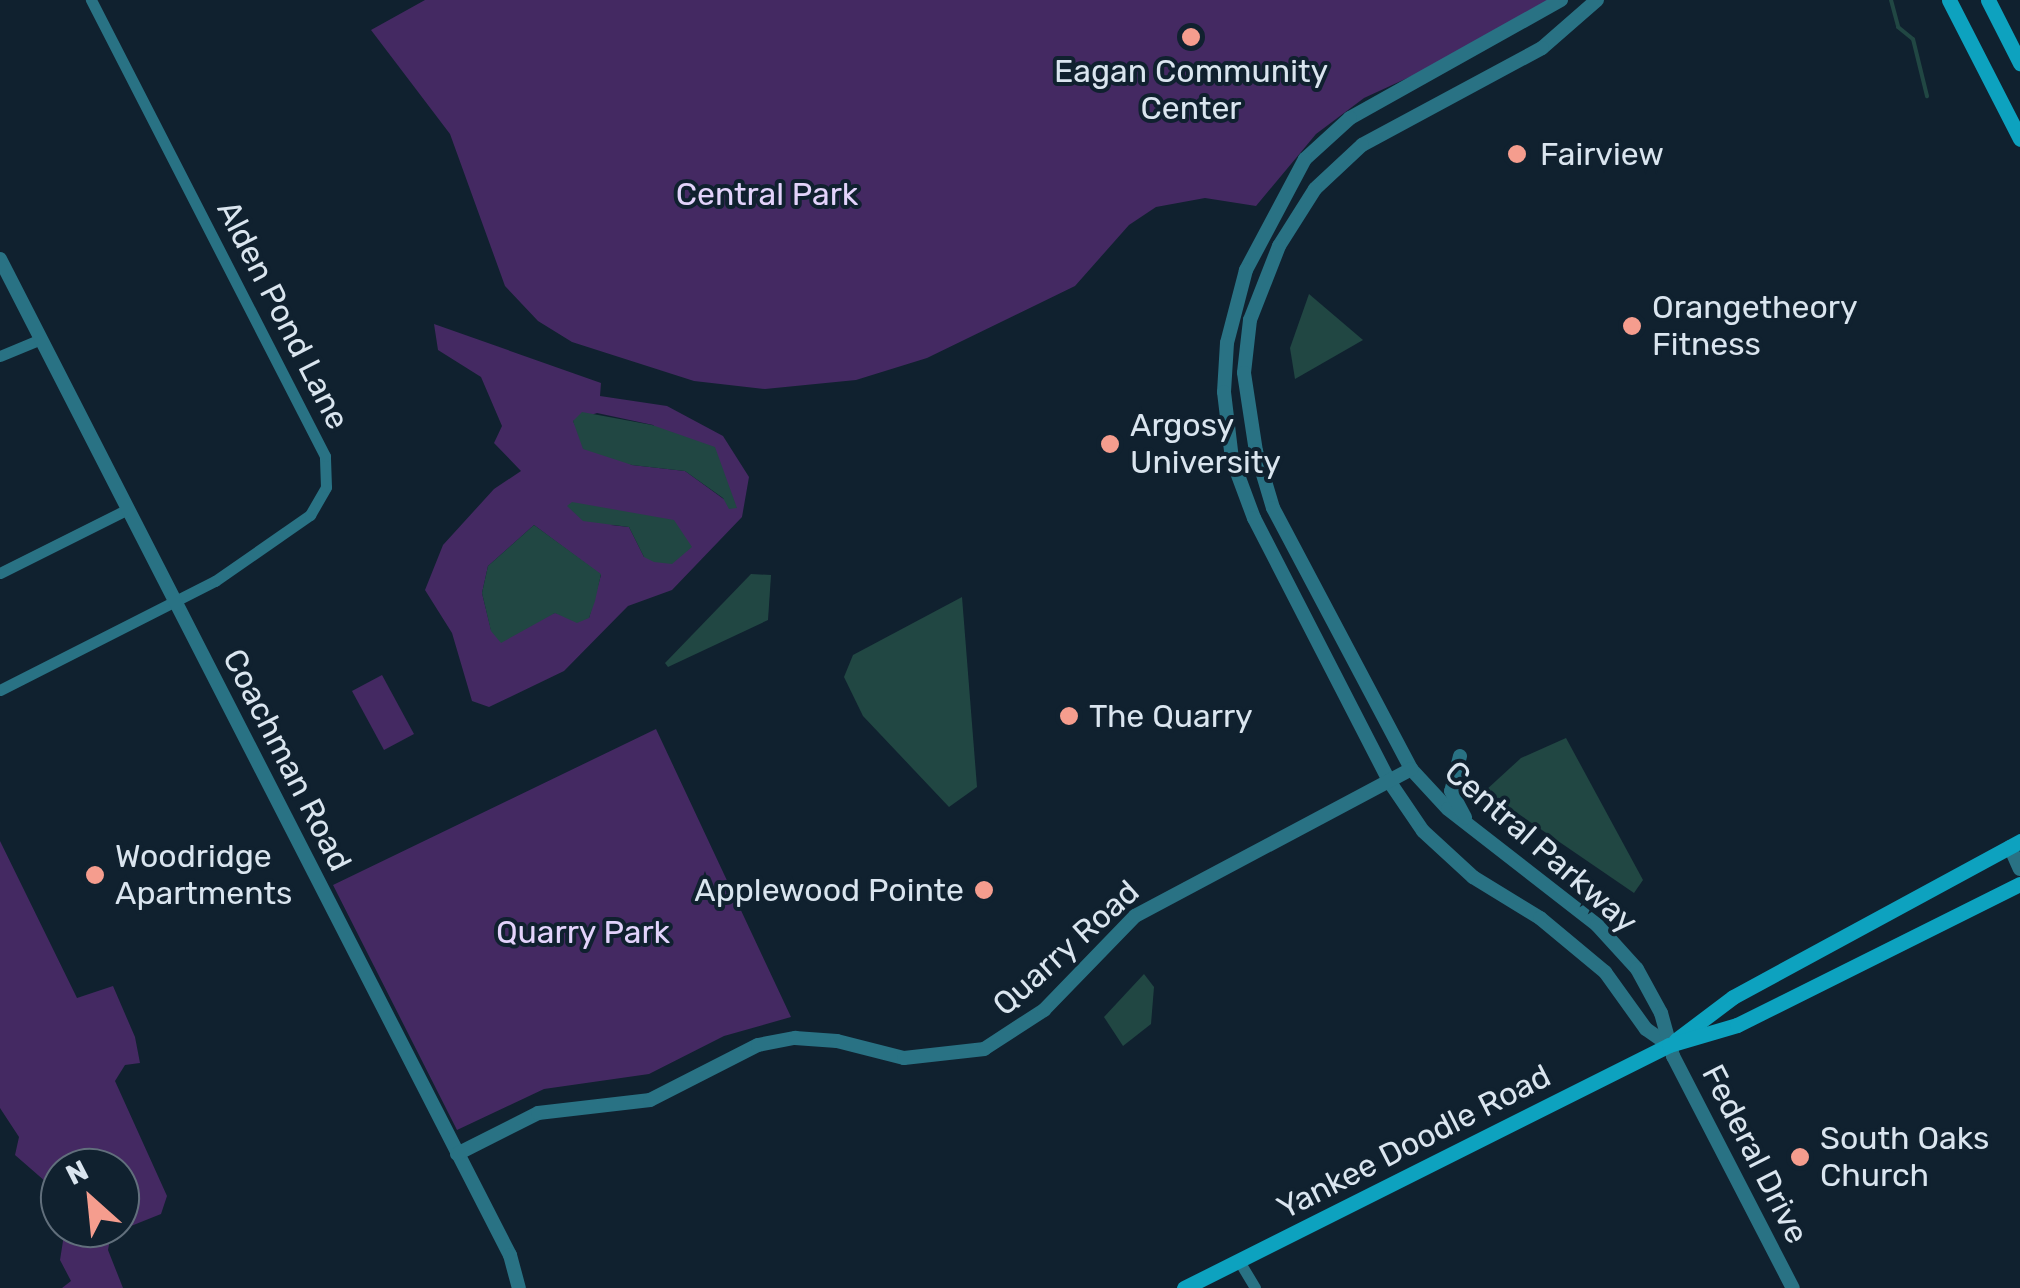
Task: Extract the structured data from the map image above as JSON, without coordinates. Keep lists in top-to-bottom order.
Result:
{
  "streets": {
    "main road": ["Yankee Doodle Road"],
    "street": [
      "Alden Pond Lane",
      "Coachman Road",
      "Central Parkway",
      "Quarry Road",
      "Federal Drive"
    ]
  },
  "crossings": [
    ["Alden Pond Lane", "Coachman Road"],
    ["Coachman Road", "Quarry Road"],
    ["Central Parkway", "Quarry Road"],
    ["Central Parkway", "Yankee Doodle Road"],
    ["Central Parkway", "Federal Drive"],
    ["Yankee Doodle Road", "Federal Drive"]
  ],
  "parks": ["Central Park", "Quarry Park"],
  "places": [
    "Eagan Community Center",
    "Fairview",
    "Orangetheory Fitness",
    "Argosy University",
    "The Quarry",
    "Woodridge Apartments",
    "Applewood Pointe",
    "South Oaks Church"
  ],
  "north": "top left"
}
